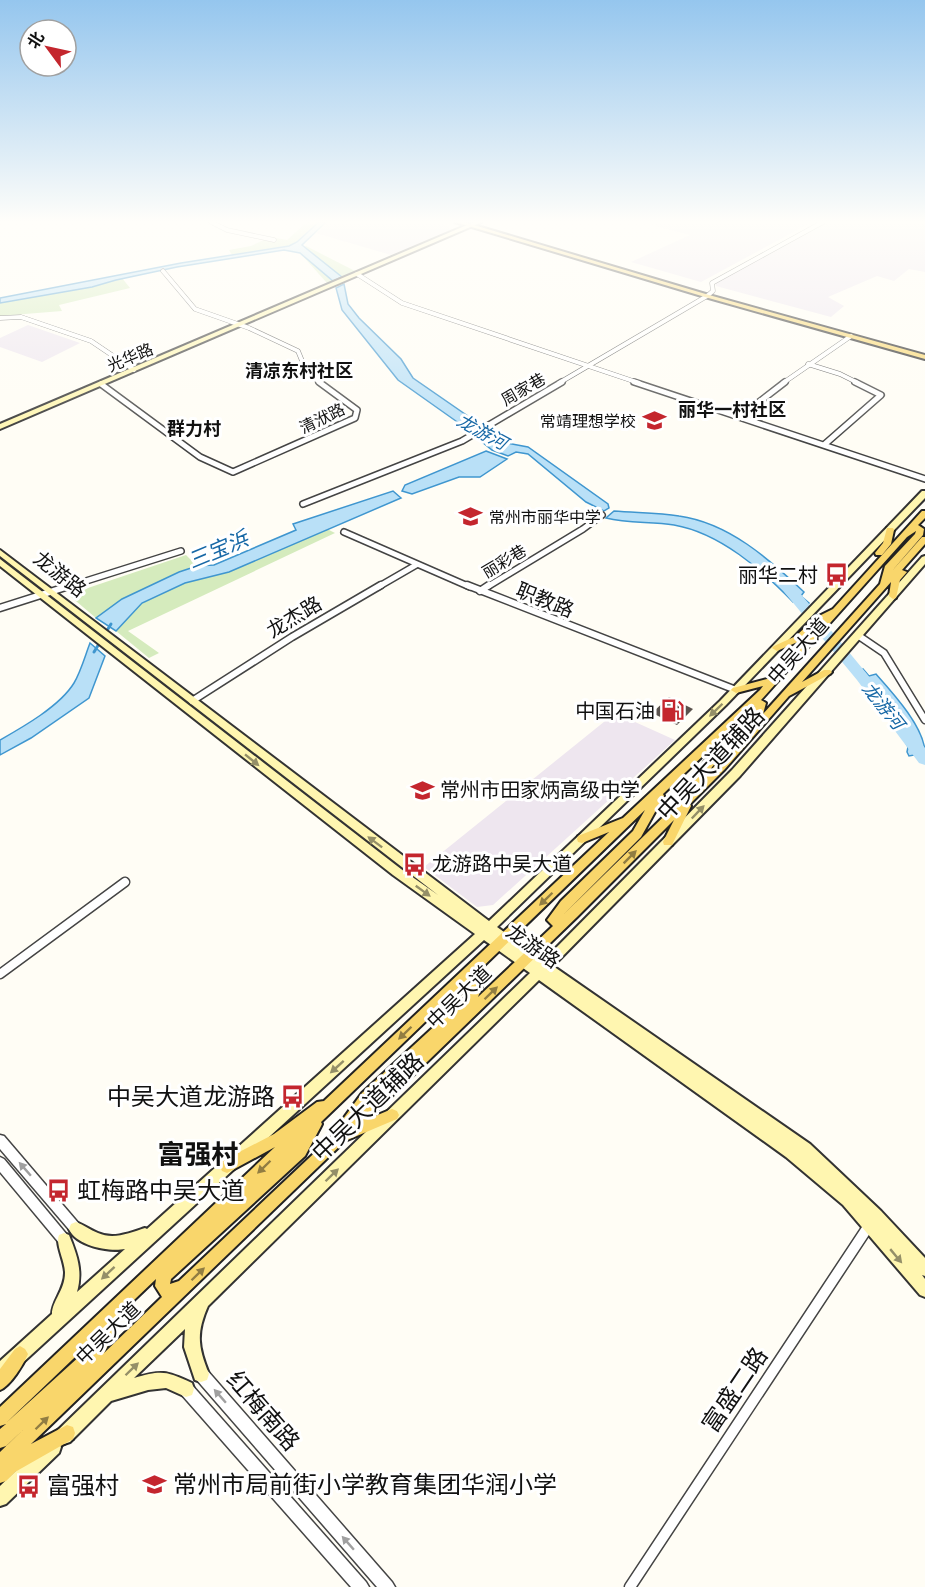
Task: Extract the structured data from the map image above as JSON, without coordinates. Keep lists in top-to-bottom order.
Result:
{
  "streets": {
    "main road": [
      "光华路",
      "龙游路",
      "中吴大道",
      "中吴大道辅路"
    ],
    "street": [
      "周家巷",
      "清洑路",
      "丽彩巷",
      "职教路",
      "龙杰路",
      "富盛二路",
      "红梅南路"
    ]
  },
  "crossings": [
    ["光华路", "清洑路"],
    ["丽彩巷", "职教路"],
    ["龙游路", "龙杰路"],
    ["龙游路", "中吴大道"],
    ["龙游路", "中吴大道辅路"],
    ["龙游路", "富盛二路"],
    ["职教路", "龙杰路"],
    ["职教路", "中吴大道辅路"],
    ["中吴大道", "中吴大道辅路"]
  ],
  "districts": [
    "清凉东村社区",
    "丽华一村社区",
    "群力村",
    "富强村"
  ],
  "water": ["龙游河", "三宝浜"],
  "places": {
    "school or university": [
      "常靖理想学校",
      "常州市丽华中学",
      "常州市田家炳高级中学",
      "常州市局前街小学教育集团华润小学"
    ],
    "bus stop": [
      "丽华二村",
      "龙游路中吴大道",
      "中吴大道龙游路",
      "虹梅路中吴大道",
      "富强村"
    ],
    "fuel station": ["中国石油"]
  },
  "north": "top left"
}
